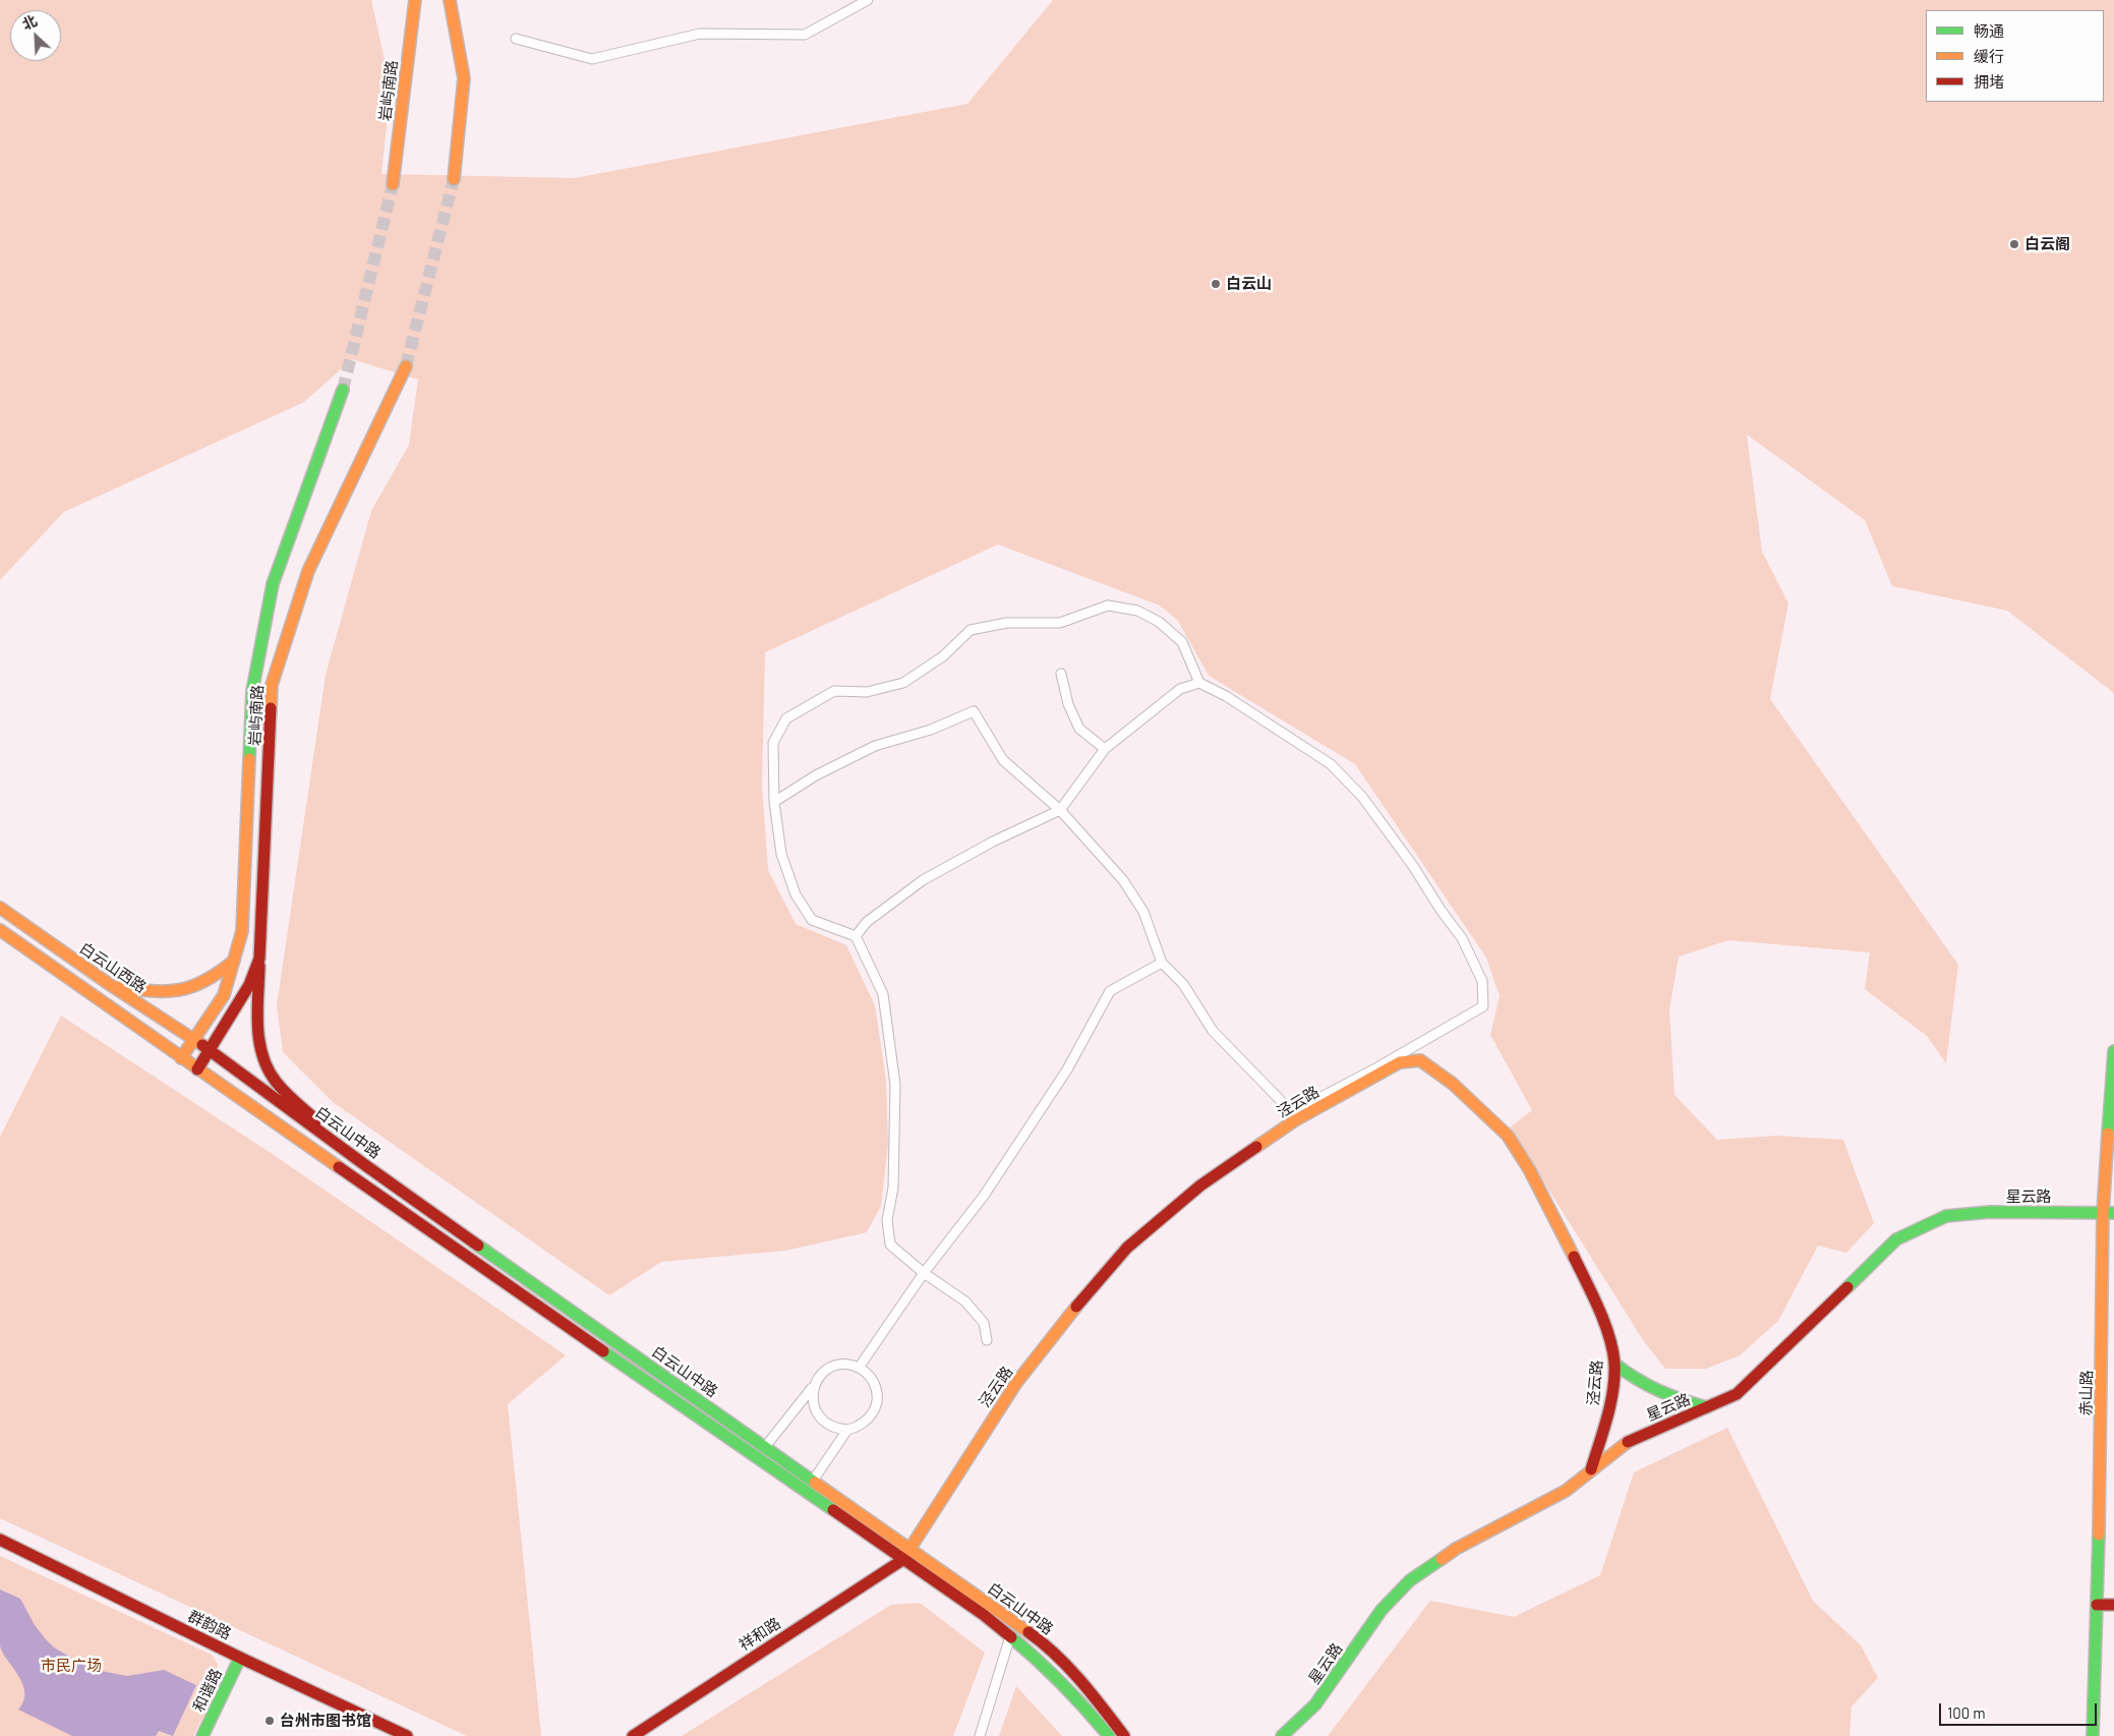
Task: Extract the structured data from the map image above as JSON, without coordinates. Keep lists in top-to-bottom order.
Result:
{
  "streets": {
    "main road": [
      "岩屿南路",
      "白云山西路",
      "泾云路",
      "白云山中路",
      "星云路",
      "赤山路",
      "群韵路",
      "祥和路",
      "和谐路"
    ]
  },
  "crossings": [
    ["岩屿南路", "白云山西路"],
    ["岩屿南路", "白云山中路"],
    ["白云山西路", "白云山中路"],
    ["泾云路", "白云山中路"],
    ["泾云路", "星云路"],
    ["泾云路", "祥和路"],
    ["白云山中路", "祥和路"],
    ["星云路", "赤山路"],
    ["群韵路", "和谐路"]
  ],
  "parks": ["市民广场"],
  "places": ["白云阁", "白云山", "台州市图书馆"],
  "legend": ["畅通", "缓行", "拥堵"],
  "scale_bar": "100 m",
  "north": "top left"
}
